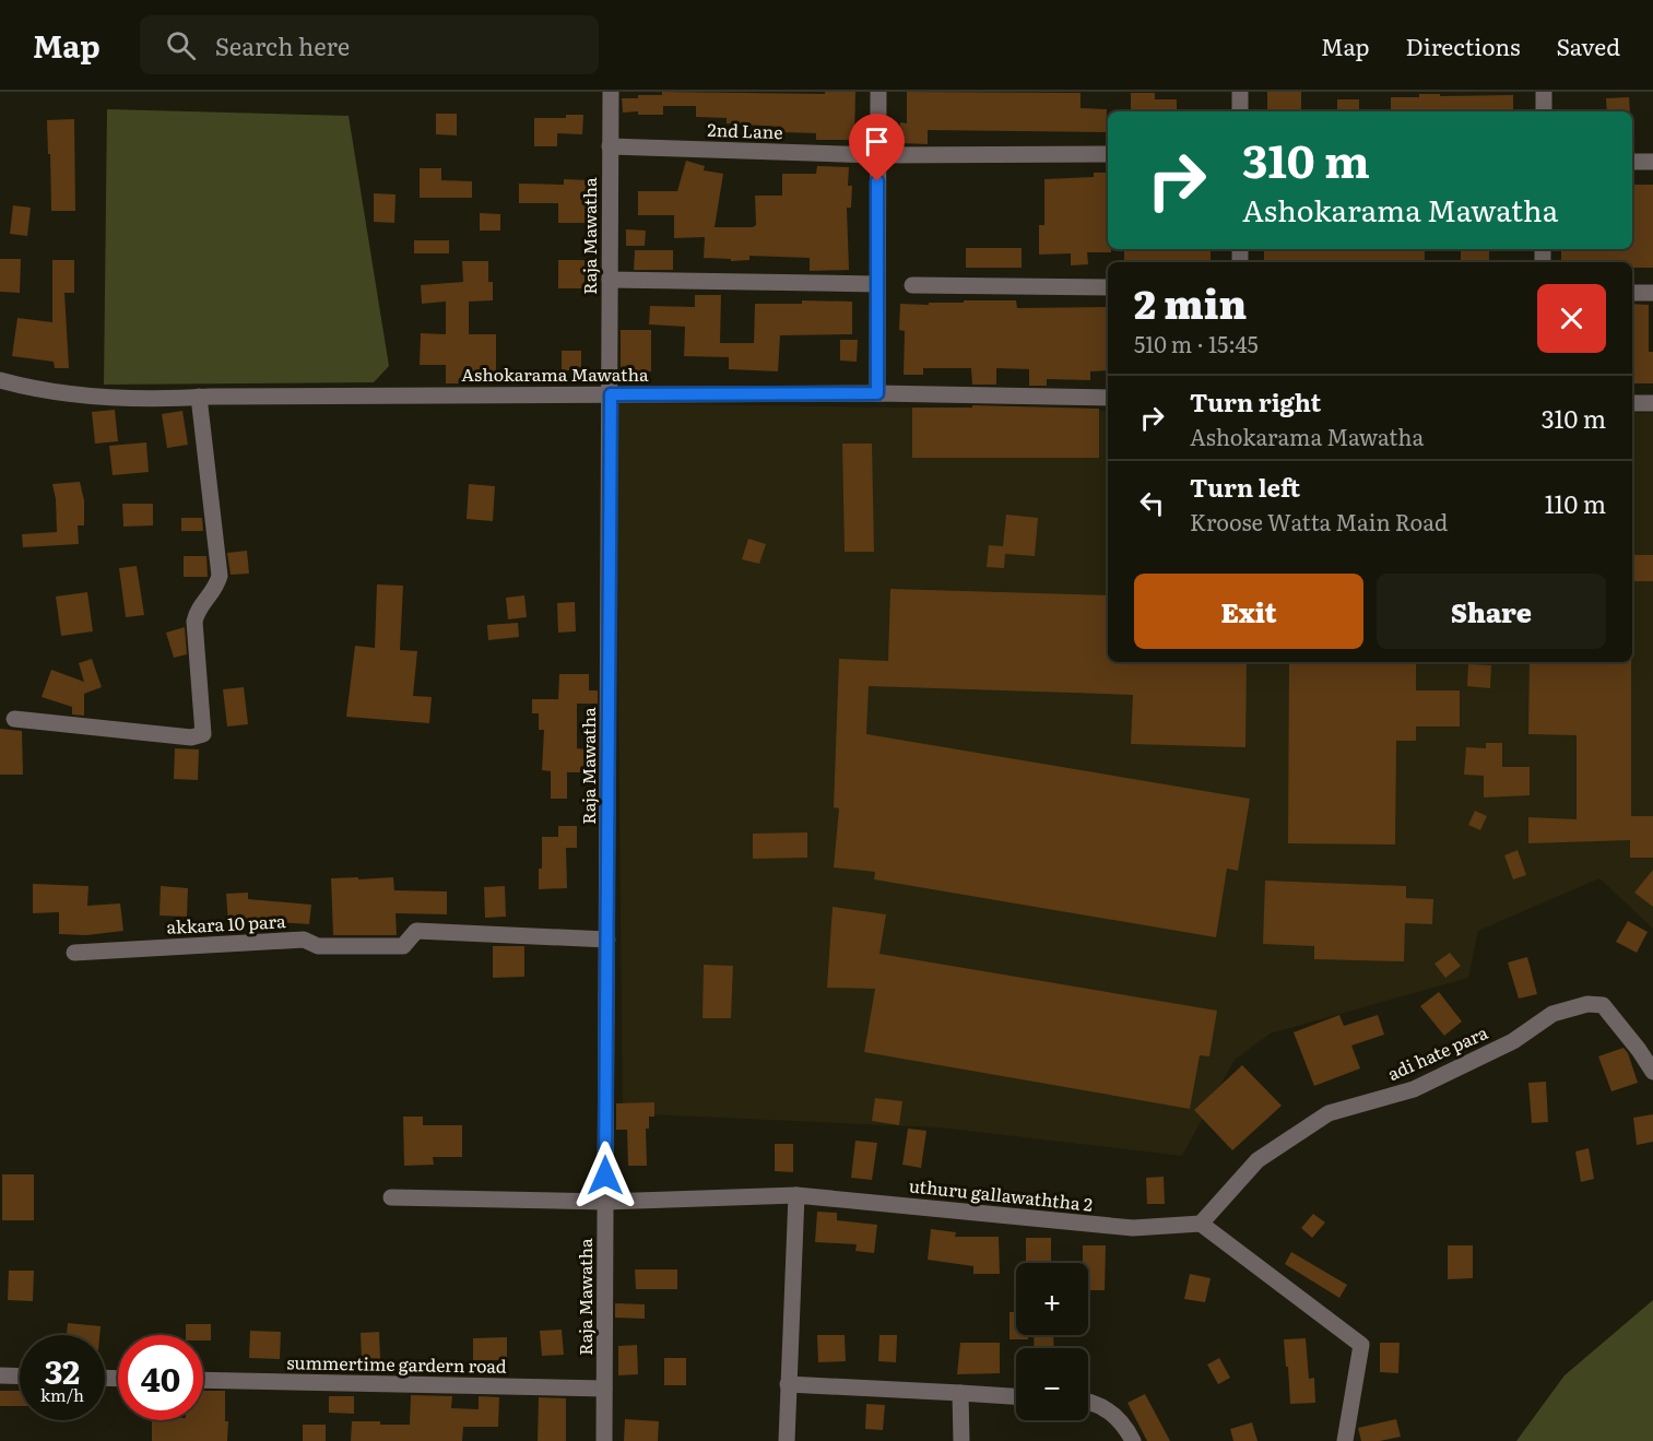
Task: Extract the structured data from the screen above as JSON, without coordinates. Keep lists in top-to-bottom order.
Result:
{
  "streets": {
    "street": [
      "2nd Lane",
      "Raja Mawatha",
      "Ashokarama Mawatha",
      "akkara 10 para",
      "adi hate para",
      "uthuru gallawaththa 2",
      "summertime gardern road"
    ]
  },
  "crossings": [
    ["2nd Lane", "Raja Mawatha"],
    ["Raja Mawatha", "Ashokarama Mawatha"],
    ["Raja Mawatha", "akkara 10 para"],
    ["Raja Mawatha", "uthuru gallawaththa 2"],
    ["Raja Mawatha", "summertime gardern road"],
    ["adi hate para", "uthuru gallawaththa 2"]
  ],
  "page": {
    "header": "Map",
    "search": "Search here",
    "nav": ["Map", "Directions", "Saved"],
    "turn": ["310 m", "Ashokarama Mawatha"],
    "heading": ["2 min", "510 m · 15:45"],
    "list": [
      {
        "name": "Turn right",
        "note": "Ashokarama Mawatha",
        "value": "310 m"
      },
      {
        "name": "Turn left",
        "note": "Kroose Watta Main Road",
        "value": "110 m"
      }
    ],
    "buttons": ["Exit", "Share"],
    "map_buttons": ["+", "−"],
    "speed": "32 km/h",
    "limit": "40"
  }
}
